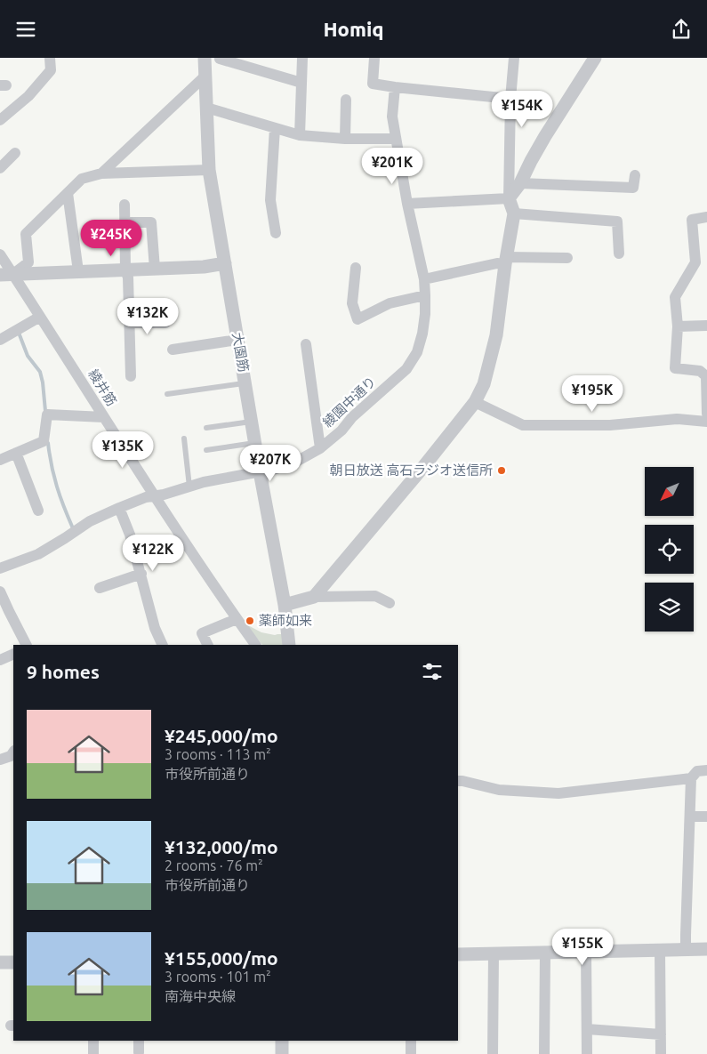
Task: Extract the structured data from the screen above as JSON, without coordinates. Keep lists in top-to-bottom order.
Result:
{
  "streets": {
    "street": ["大園筋", "綾井筋", "綾園中通り"]
  },
  "crossings": [
    ["大園筋", "綾園中通り"],
    ["綾井筋", "綾園中通り"]
  ],
  "places": ["朝日放送 高石ラジオ送信所", "薬師如来"],
  "north": "bottom left",
  "page": {
    "header": "Homiq",
    "price": [
      "¥154K",
      "¥201K",
      "¥245K",
      "¥132K",
      "¥195K",
      "¥135K",
      "¥207K",
      "¥122K",
      "¥155K"
    ],
    "heading": "9 homes",
    "list": [
      {
        "name": "¥245,000/mo",
        "note": "3 rooms · 113 m² · 市役所前通り"
      },
      {
        "name": "¥132,000/mo",
        "note": "2 rooms · 76 m² · 市役所前通り"
      },
      {
        "name": "¥155,000/mo",
        "note": "3 rooms · 101 m² · 南海中央線"
      }
    ]
  }
}
